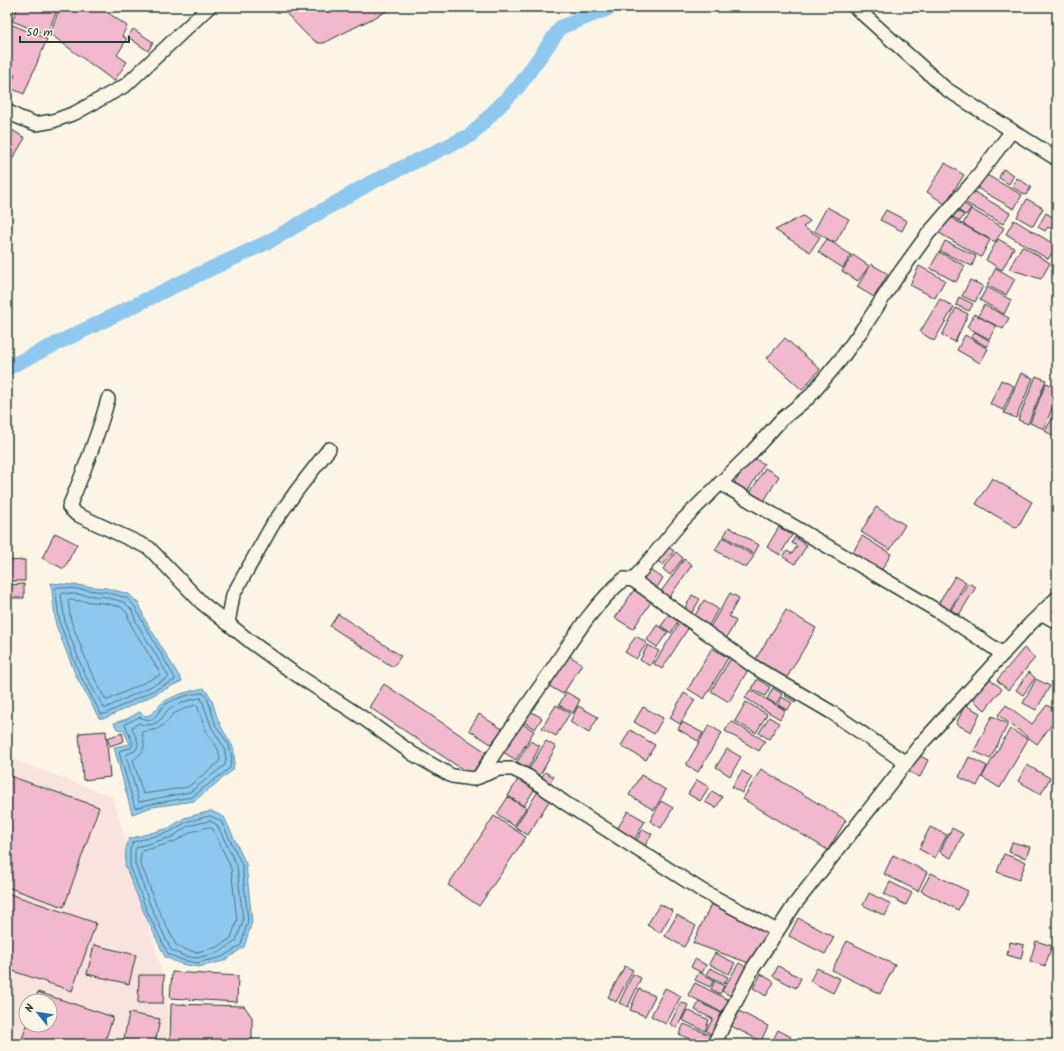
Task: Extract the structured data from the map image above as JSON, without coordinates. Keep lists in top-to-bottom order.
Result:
{
  "scale_bar": "50 m",
  "north": "top left"
}
